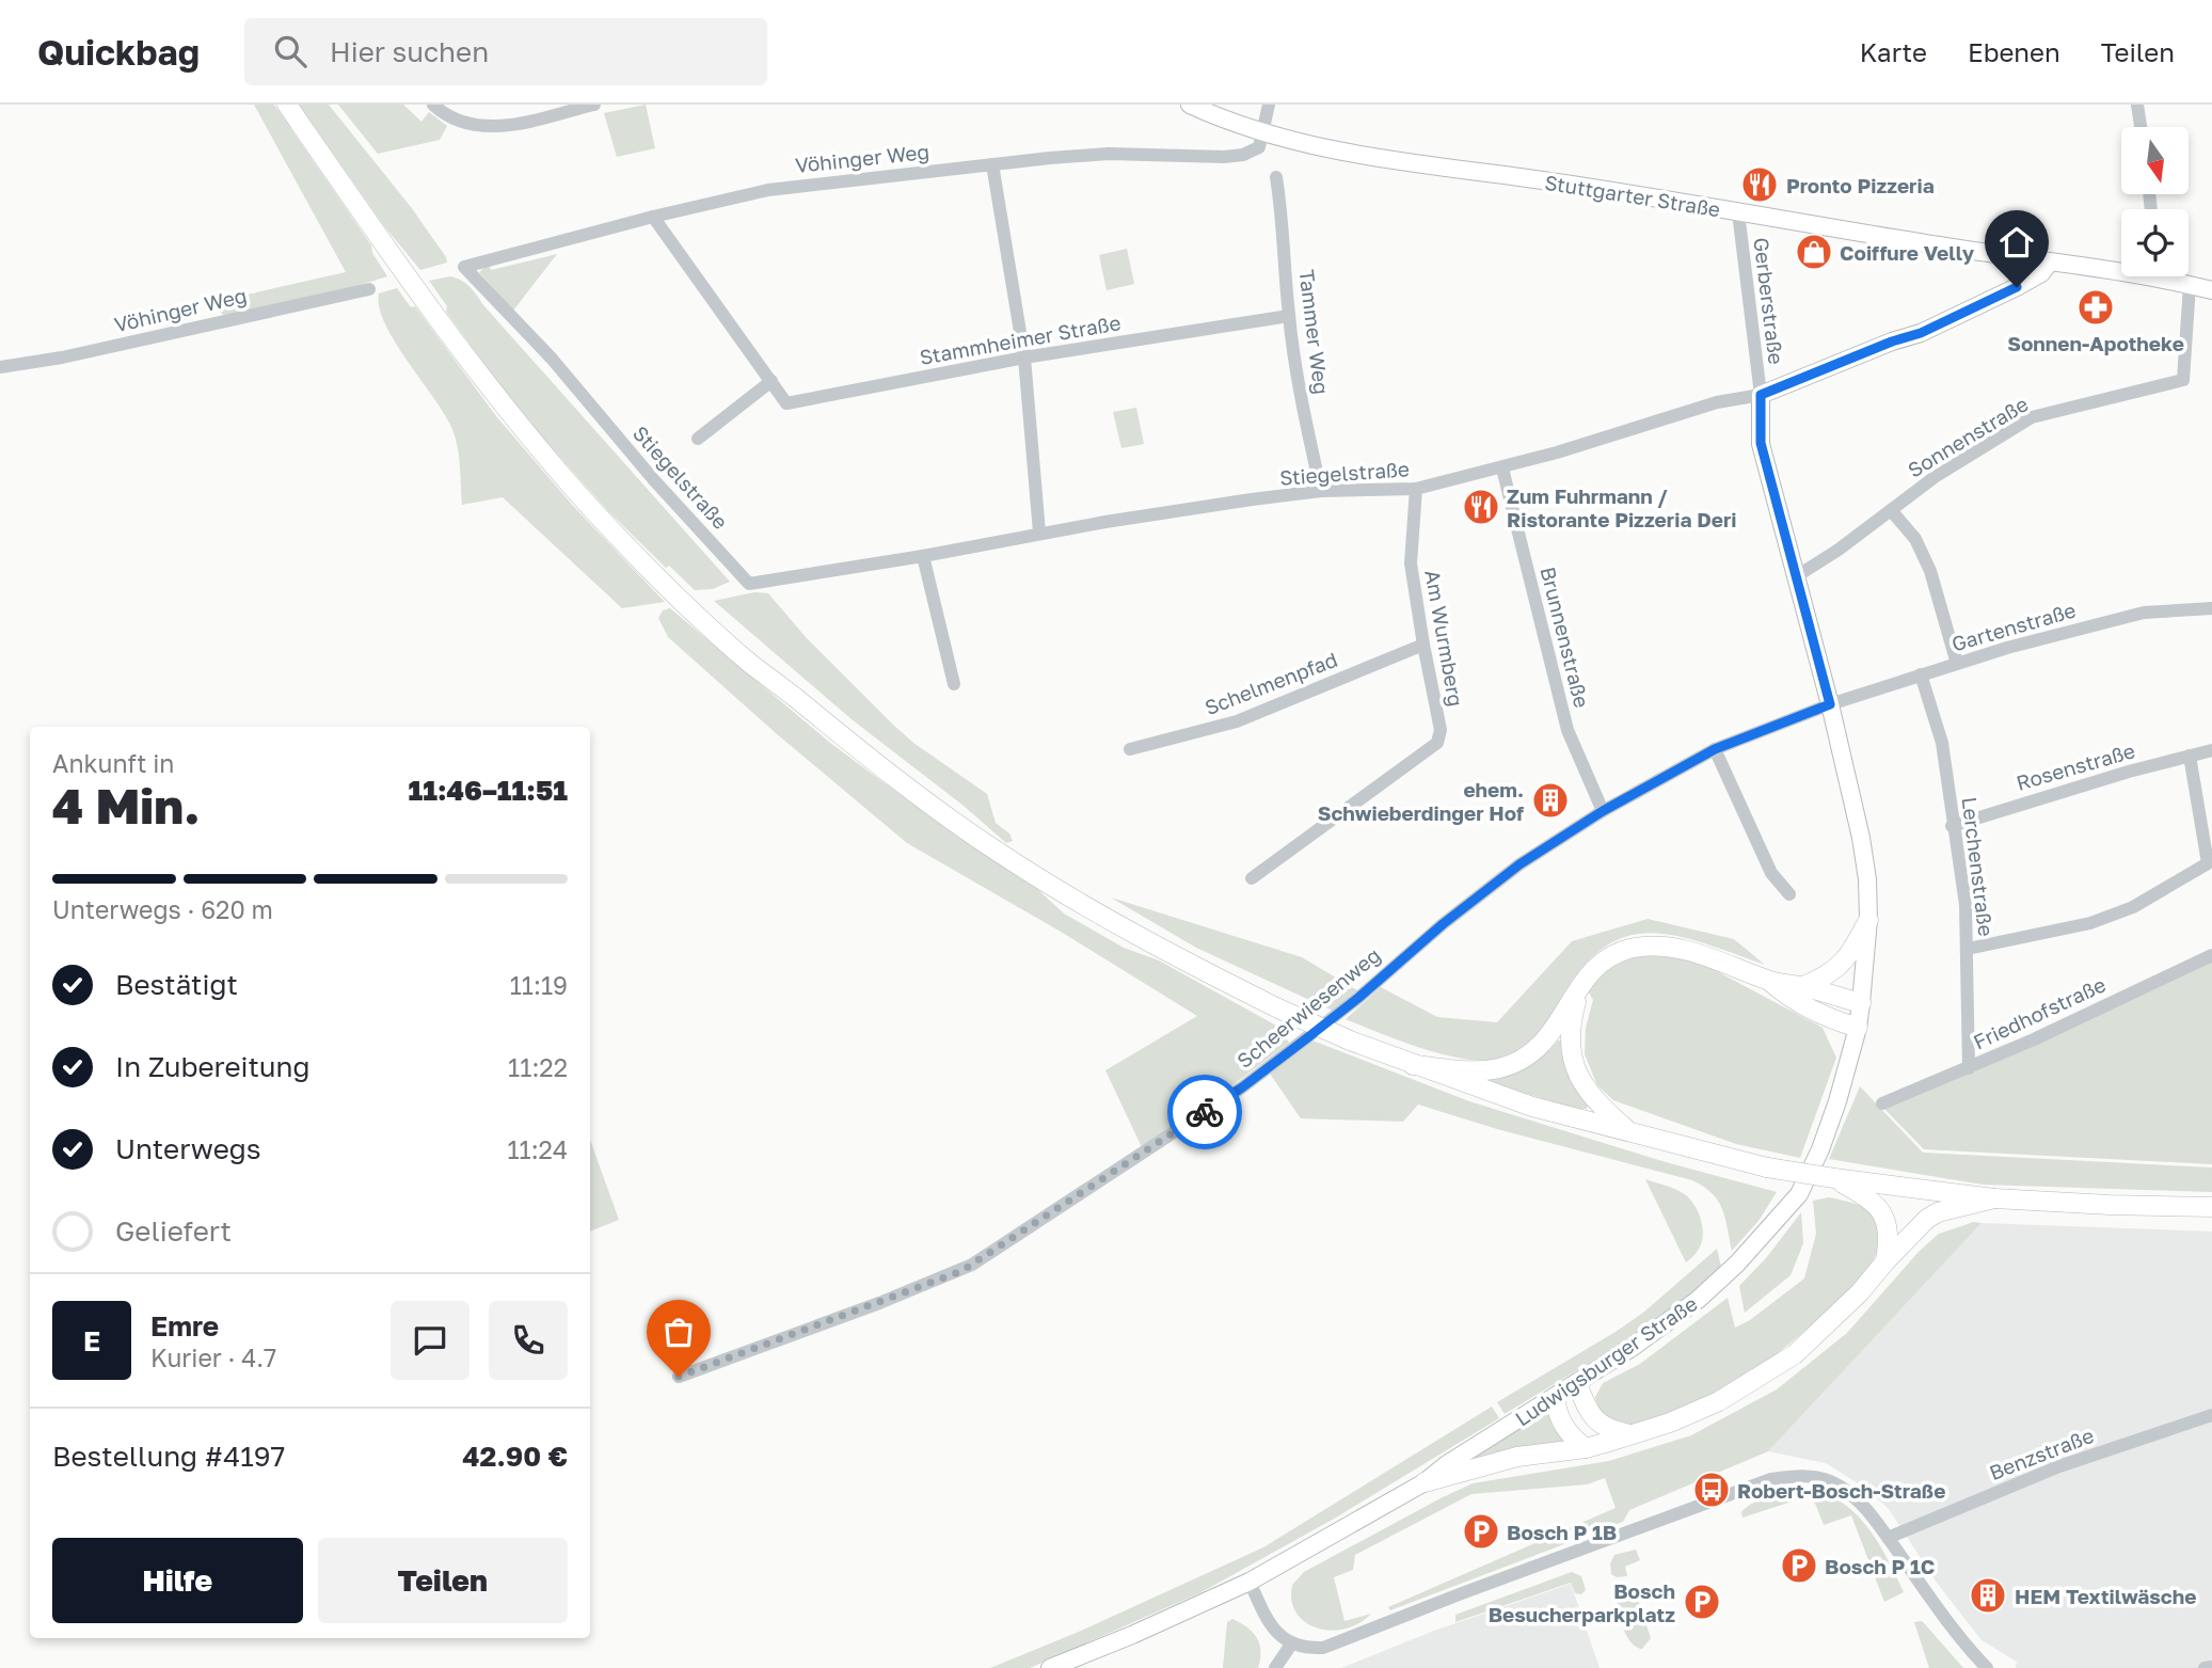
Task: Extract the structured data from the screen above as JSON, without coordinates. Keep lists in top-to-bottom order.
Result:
{
  "streets": {
    "street": [
      "Vöhinger Weg",
      "Stuttgarter Straße",
      "Gerberstraße",
      "Tammer Weg",
      "Stammheimer Straße",
      "Sonnenstraße",
      "Stiegelstraße",
      "Gartenstraße",
      "Brunnenstraße",
      "Am Wurmberg",
      "Schelmenpfad",
      "Rosenstraße",
      "Lerchenstraße",
      "Scheerwiesenweg",
      "Friedhofstraße",
      "Ludwigsburger Straße",
      "Benzstraße"
    ]
  },
  "crossings": [
    ["Vöhinger Weg", "Stuttgarter Straße"],
    ["Vöhinger Weg", "Stammheimer Straße"],
    ["Vöhinger Weg", "Stiegelstraße"],
    ["Stuttgarter Straße", "Gerberstraße"],
    ["Stuttgarter Straße", "Sonnenstraße"],
    ["Gerberstraße", "Stiegelstraße"],
    ["Gerberstraße", "Ludwigsburger Straße"],
    ["Tammer Weg", "Stammheimer Straße"],
    ["Tammer Weg", "Stiegelstraße"],
    ["Sonnenstraße", "Ludwigsburger Straße"],
    ["Stiegelstraße", "Brunnenstraße"],
    ["Stiegelstraße", "Am Wurmberg"],
    ["Stiegelstraße", "Ludwigsburger Straße"],
    ["Gartenstraße", "Lerchenstraße"],
    ["Gartenstraße", "Scheerwiesenweg"],
    ["Gartenstraße", "Ludwigsburger Straße"],
    ["Brunnenstraße", "Scheerwiesenweg"],
    ["Am Wurmberg", "Schelmenpfad"],
    ["Rosenstraße", "Lerchenstraße"],
    ["Lerchenstraße", "Friedhofstraße"],
    ["Scheerwiesenweg", "Ludwigsburger Straße"]
  ],
  "places": {
    "restaurant": ["Pronto Pizzeria", "Zum Fuhrmann / Ristorante Pizzeria Deri"],
    "shop": ["Coiffure Velly"],
    "pharmacy": ["Sonnen-Apotheke"],
    "building": ["ehem. Schwieberdinger Hof", "HEM Textilwäsche"],
    "bus stop": ["Robert-Bosch-Straße"],
    "parking": ["Bosch P 1B", "Bosch P 1C", "Bosch Besucherparkplatz"]
  },
  "north": "bottom",
  "page": {
    "header": "Quickbag",
    "search": "Hier suchen",
    "nav": ["Karte", "Ebenen", "Teilen"],
    "heading": ["4 Min.", "Ankunft in", "11:46–11:51"],
    "panel": [
      "Emre",
      "Kurier · 4.7",
      "Bestellung #4197",
      "42.90 €"
    ],
    "bar": "Unterwegs · 620 m",
    "list": [
      ["Bestätigt", "11:19"],
      ["In Zubereitung", "11:22"],
      ["Unterwegs", "11:24"],
      "Geliefert"
    ],
    "round": "E",
    "buttons": ["Hilfe", "Teilen"]
  }
}
